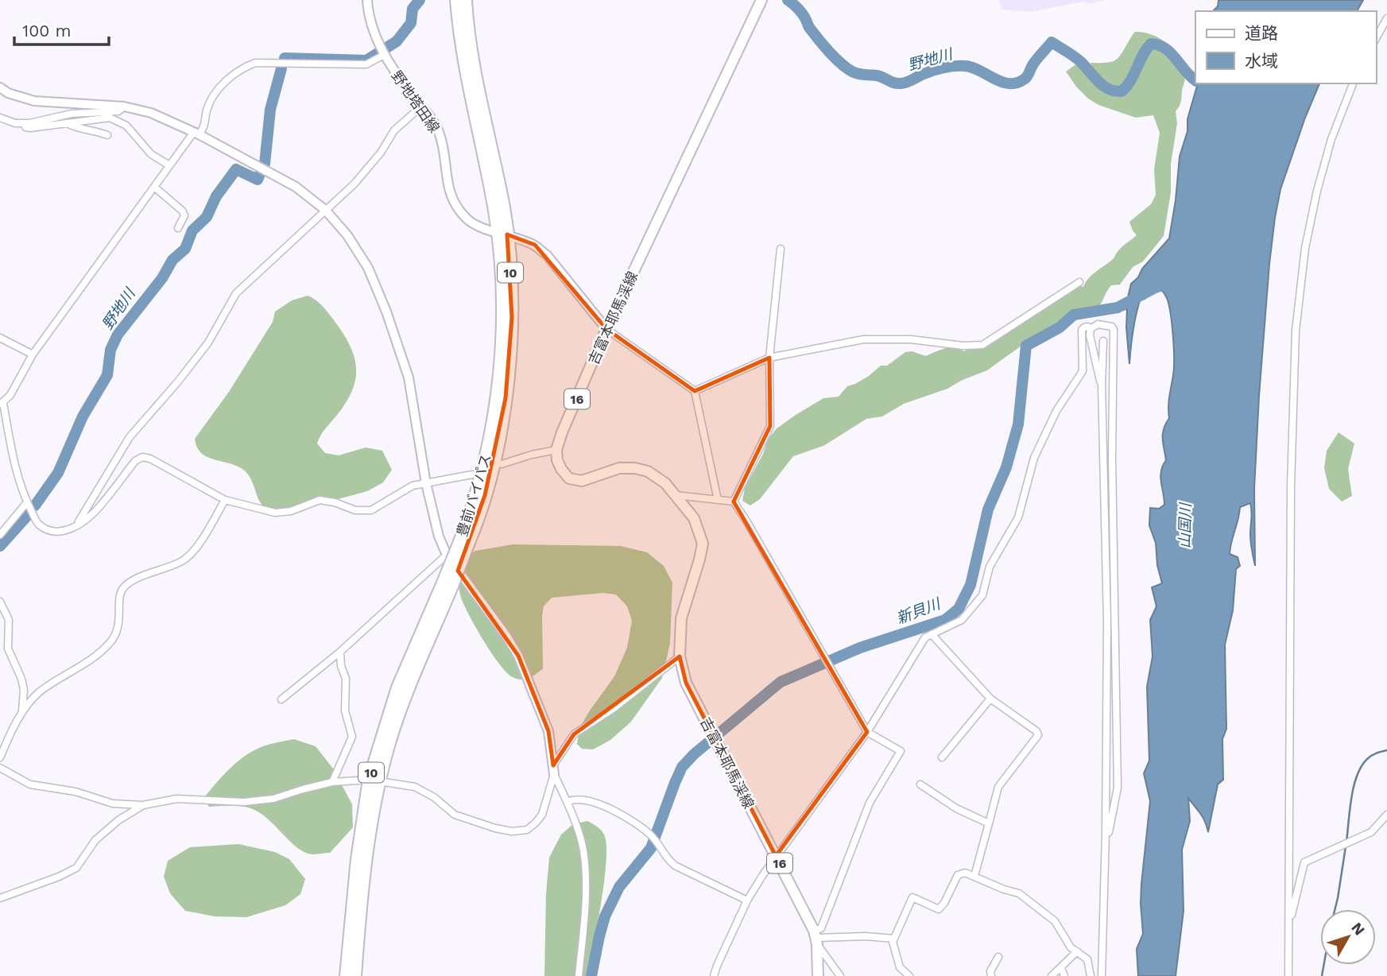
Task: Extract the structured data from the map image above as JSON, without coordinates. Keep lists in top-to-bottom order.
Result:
{
  "streets": {
    "highway": ["10", "豊前バイパス"],
    "main road": ["吉富本耶馬渓線", "16"],
    "street": ["野地塔田線"]
  },
  "crossings": [
    ["野地塔田線", "吉富本耶馬渓線"],
    ["野地塔田線", "豊前バイパス"]
  ],
  "water": ["野地川", "山国川", "新貝川"],
  "legend": ["道路", "水域"],
  "scale_bar": "100 m",
  "north": "top right"
}
